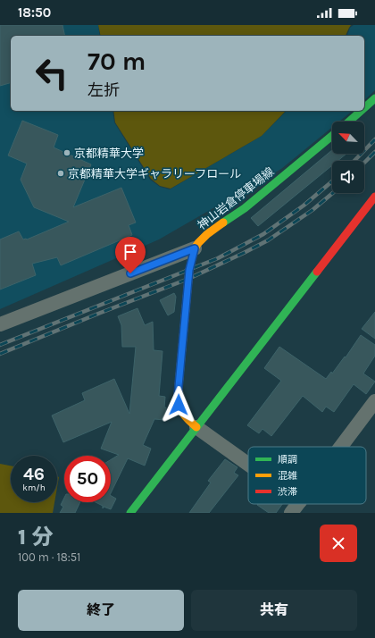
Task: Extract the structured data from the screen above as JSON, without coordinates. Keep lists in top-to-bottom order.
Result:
{
  "streets": {
    "main road": ["神山岩倉停車場線"]
  },
  "places": ["京都精華大学", "京都精華大学ギャラリーフロール"],
  "legend": ["順調", "混雑", "渋滞"],
  "north": "top left",
  "page": {
    "status": "18:50",
    "turn": ["70 m", "左折"],
    "speed": "46 km/h",
    "limit": "50",
    "heading": ["1 分", "100 m · 18:51"],
    "buttons": ["終了", "共有"]
  }
}
